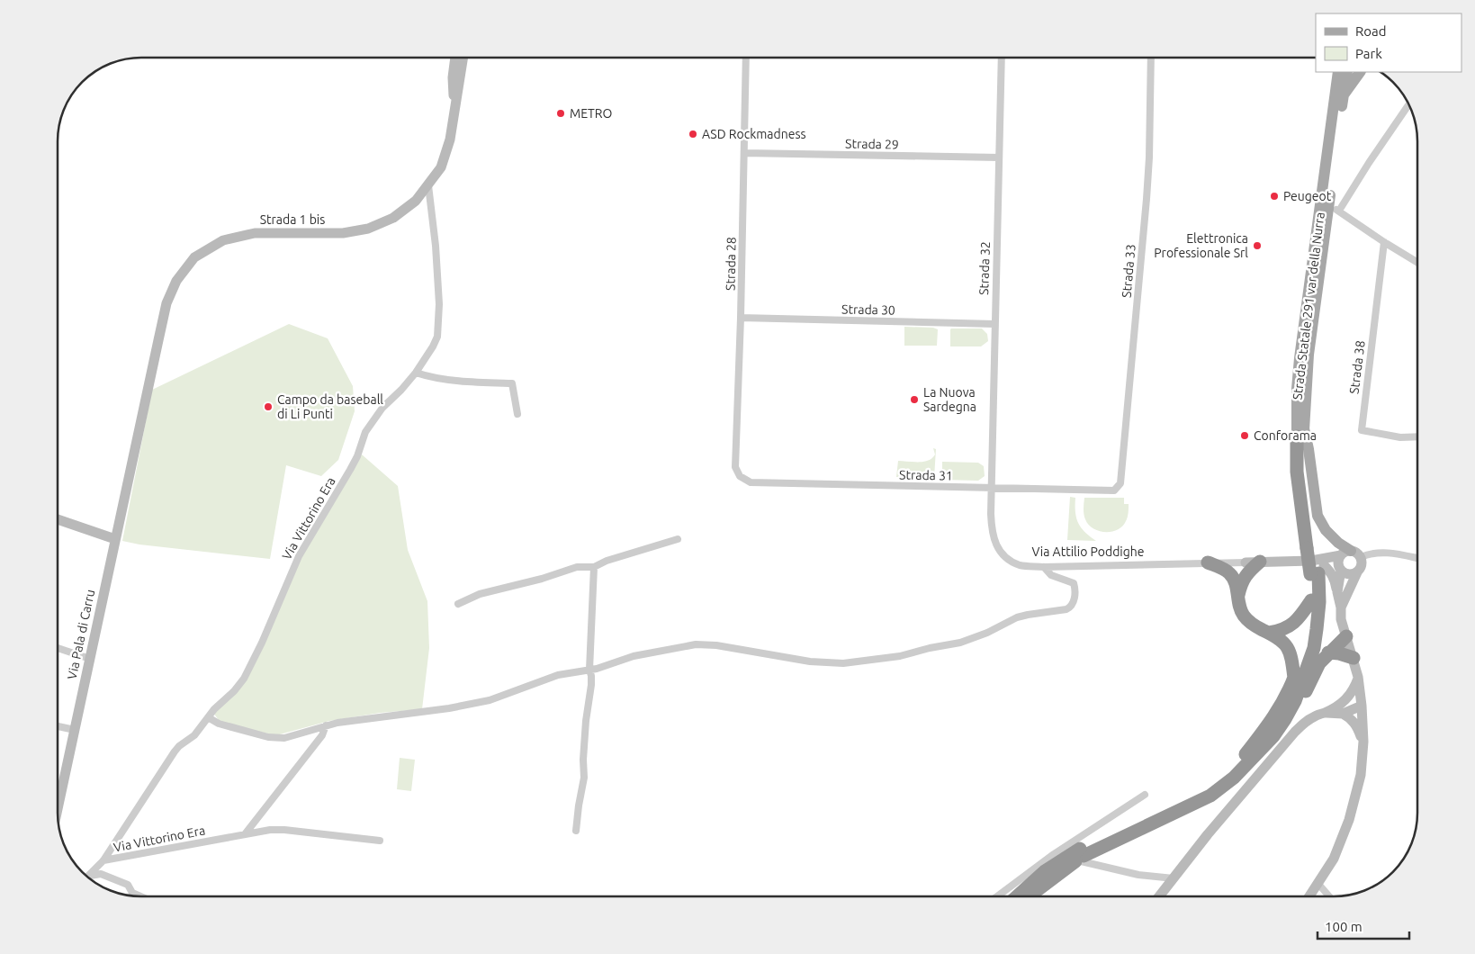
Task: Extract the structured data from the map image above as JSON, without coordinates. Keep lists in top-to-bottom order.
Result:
{
  "streets": {
    "highway": ["Strada Statale 291 var della Nurra"],
    "street": [
      "Strada 29",
      "Strada 1 bis",
      "Strada 28",
      "Strada 32",
      "Strada 33",
      "Strada 30",
      "Strada 38",
      "Strada 31",
      "Via Vittorino Era",
      "Via Attilio Poddighe",
      "Via Pala di Carru"
    ]
  },
  "crossings": [
    ["Strada 29", "Strada 28"],
    ["Strada 29", "Strada 32"],
    ["Strada 1 bis", "Via Vittorino Era"],
    ["Strada 1 bis", "Via Pala di Carru"],
    ["Strada 28", "Strada 30"],
    ["Strada 28", "Strada 31"],
    ["Strada 32", "Strada 30"],
    ["Strada 32", "Strada 31"],
    ["Strada 32", "Via Attilio Poddighe"],
    ["Strada 33", "Strada 31"],
    ["Strada 31", "Via Attilio Poddighe"]
  ],
  "places": [
    "METRO",
    "ASD Rockmadness",
    "Peugeot",
    "Elettronica Professionale Srl",
    "La Nuova Sardegna",
    "Campo da baseball di Li Punti",
    "Conforama"
  ],
  "legend": ["Road", "Park"],
  "scale_bar": "100 m"
}
